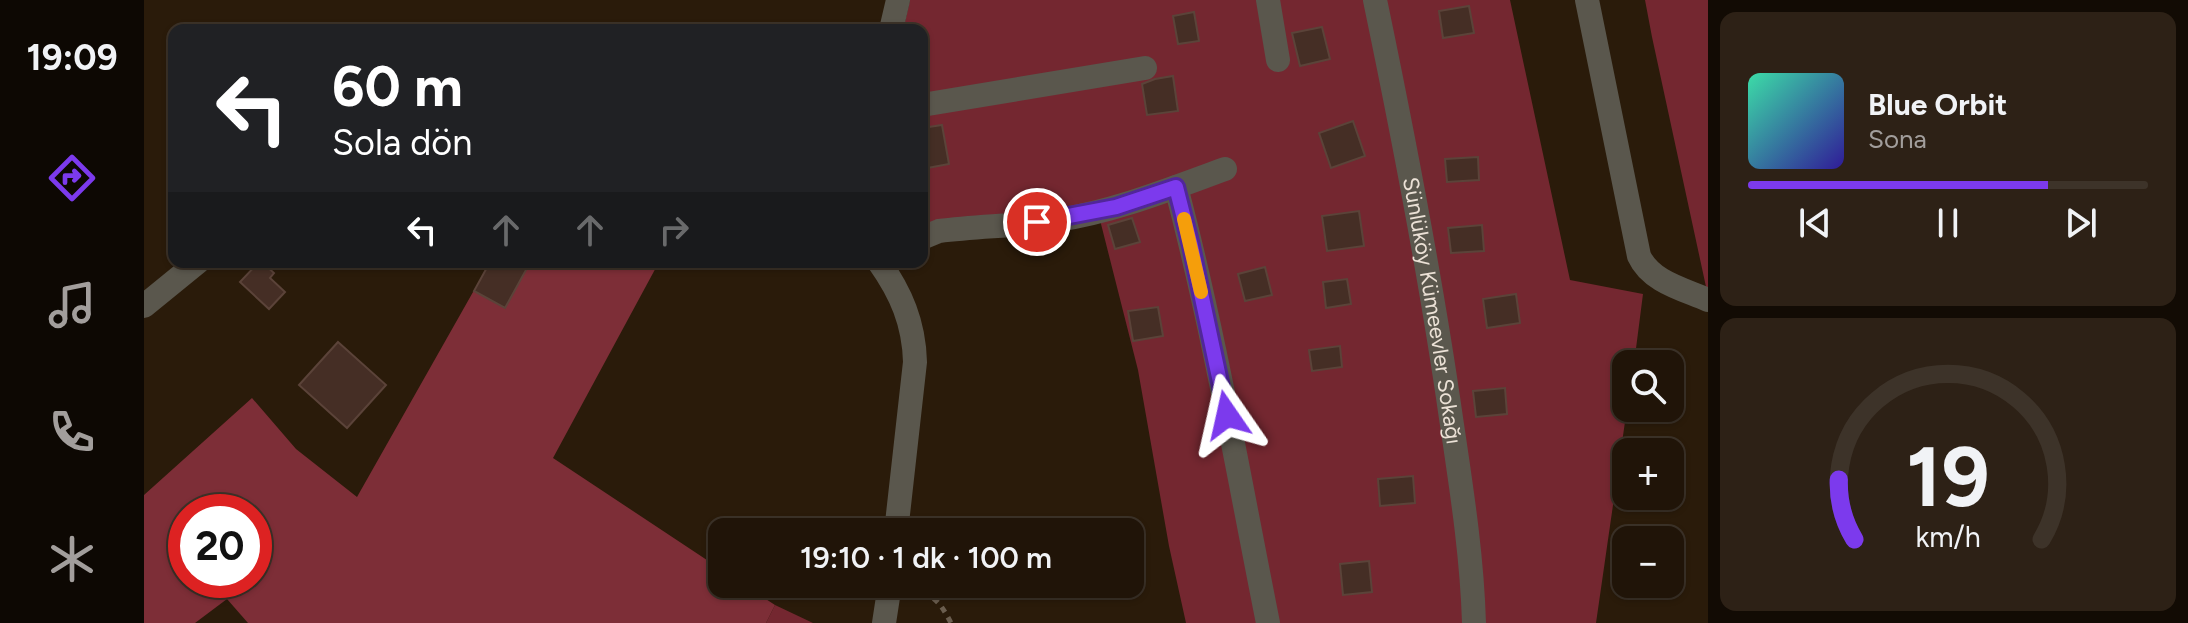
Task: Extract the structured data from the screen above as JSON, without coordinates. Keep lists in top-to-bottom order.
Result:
{
  "streets": {
    "street": ["Sünlüköy Kümeevler Sokağı"]
  },
  "page": {
    "tabs": "19:09",
    "turn": ["60 m", "Sola dön"],
    "song": ["Blue Orbit", "Sona"],
    "map_buttons": ["+", "−"],
    "limit": "20",
    "trip": "19:10 · 1 dk · 100 m",
    "gauge": ["19", "km/h"]
  }
}
